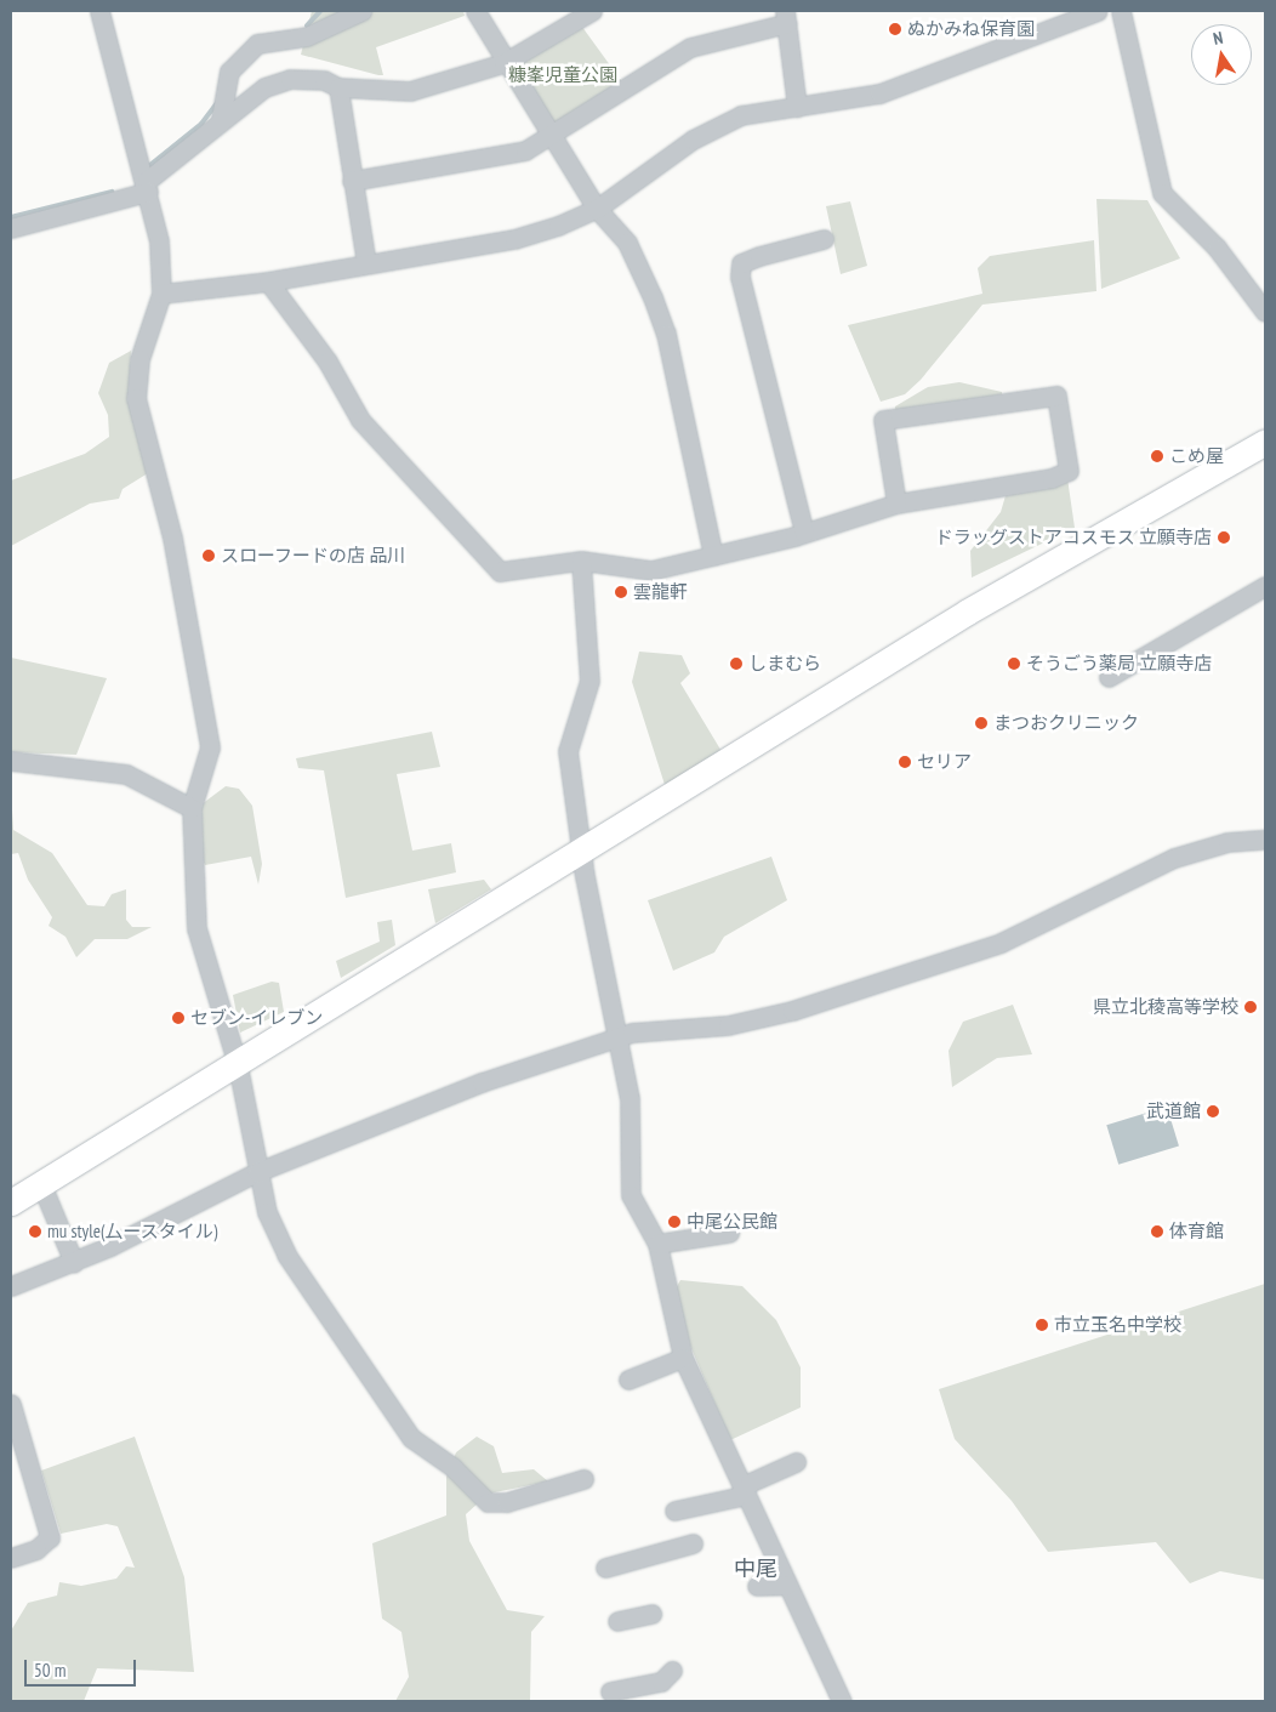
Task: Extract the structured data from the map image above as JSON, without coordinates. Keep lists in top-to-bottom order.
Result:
{
  "districts": ["中尾"],
  "parks": ["糠峯児童公園"],
  "places": [
    "ぬかみね保育園",
    "こめ屋",
    "ドラッグストアコスモス 立願寺店",
    "スローフードの店 品川",
    "雲龍軒",
    "しまむら",
    "そうごう薬局 立願寺店",
    "まつおクリニック",
    "セリア",
    "県立北稜高等学校",
    "セブン-イレブン",
    "武道館",
    "中尾公民館",
    "mu style(厶ースタイル)",
    "体育館",
    "市立玉名中学校"
  ],
  "scale_bar": "50 m",
  "north": "top"
}
